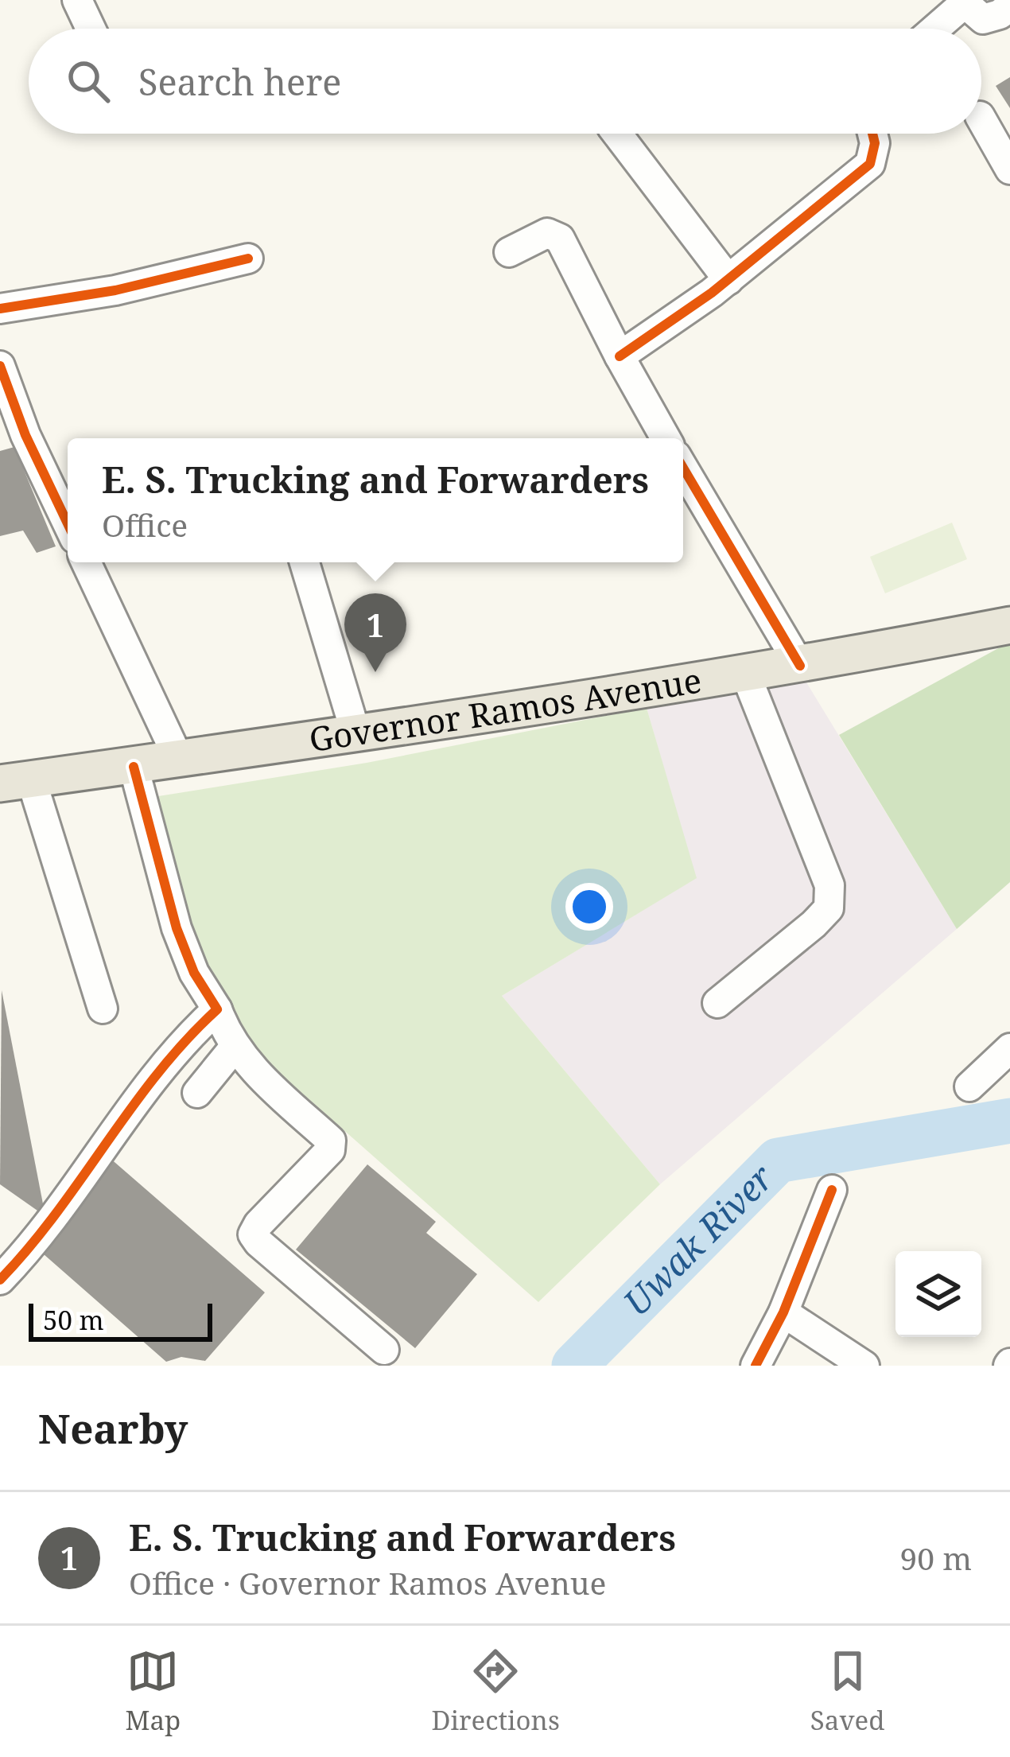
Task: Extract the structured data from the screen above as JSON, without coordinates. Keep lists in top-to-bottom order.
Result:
{
  "streets": {
    "main road": ["Governor Ramos Avenue"]
  },
  "water": ["Uwak River"],
  "scale_bar": "50 m",
  "page": {
    "search": "Search here",
    "popup": ["E. S. Trucking and Forwarders", "Office"],
    "pins": "1",
    "scale": "50 m",
    "heading": "Nearby",
    "list": [
      {
        "mark": "1",
        "name": "E. S. Trucking and Forwarders",
        "note": "Office · Governor Ramos Avenue",
        "value": "90 m"
      }
    ],
    "nav": ["Map", "Directions", "Saved"]
  }
}
